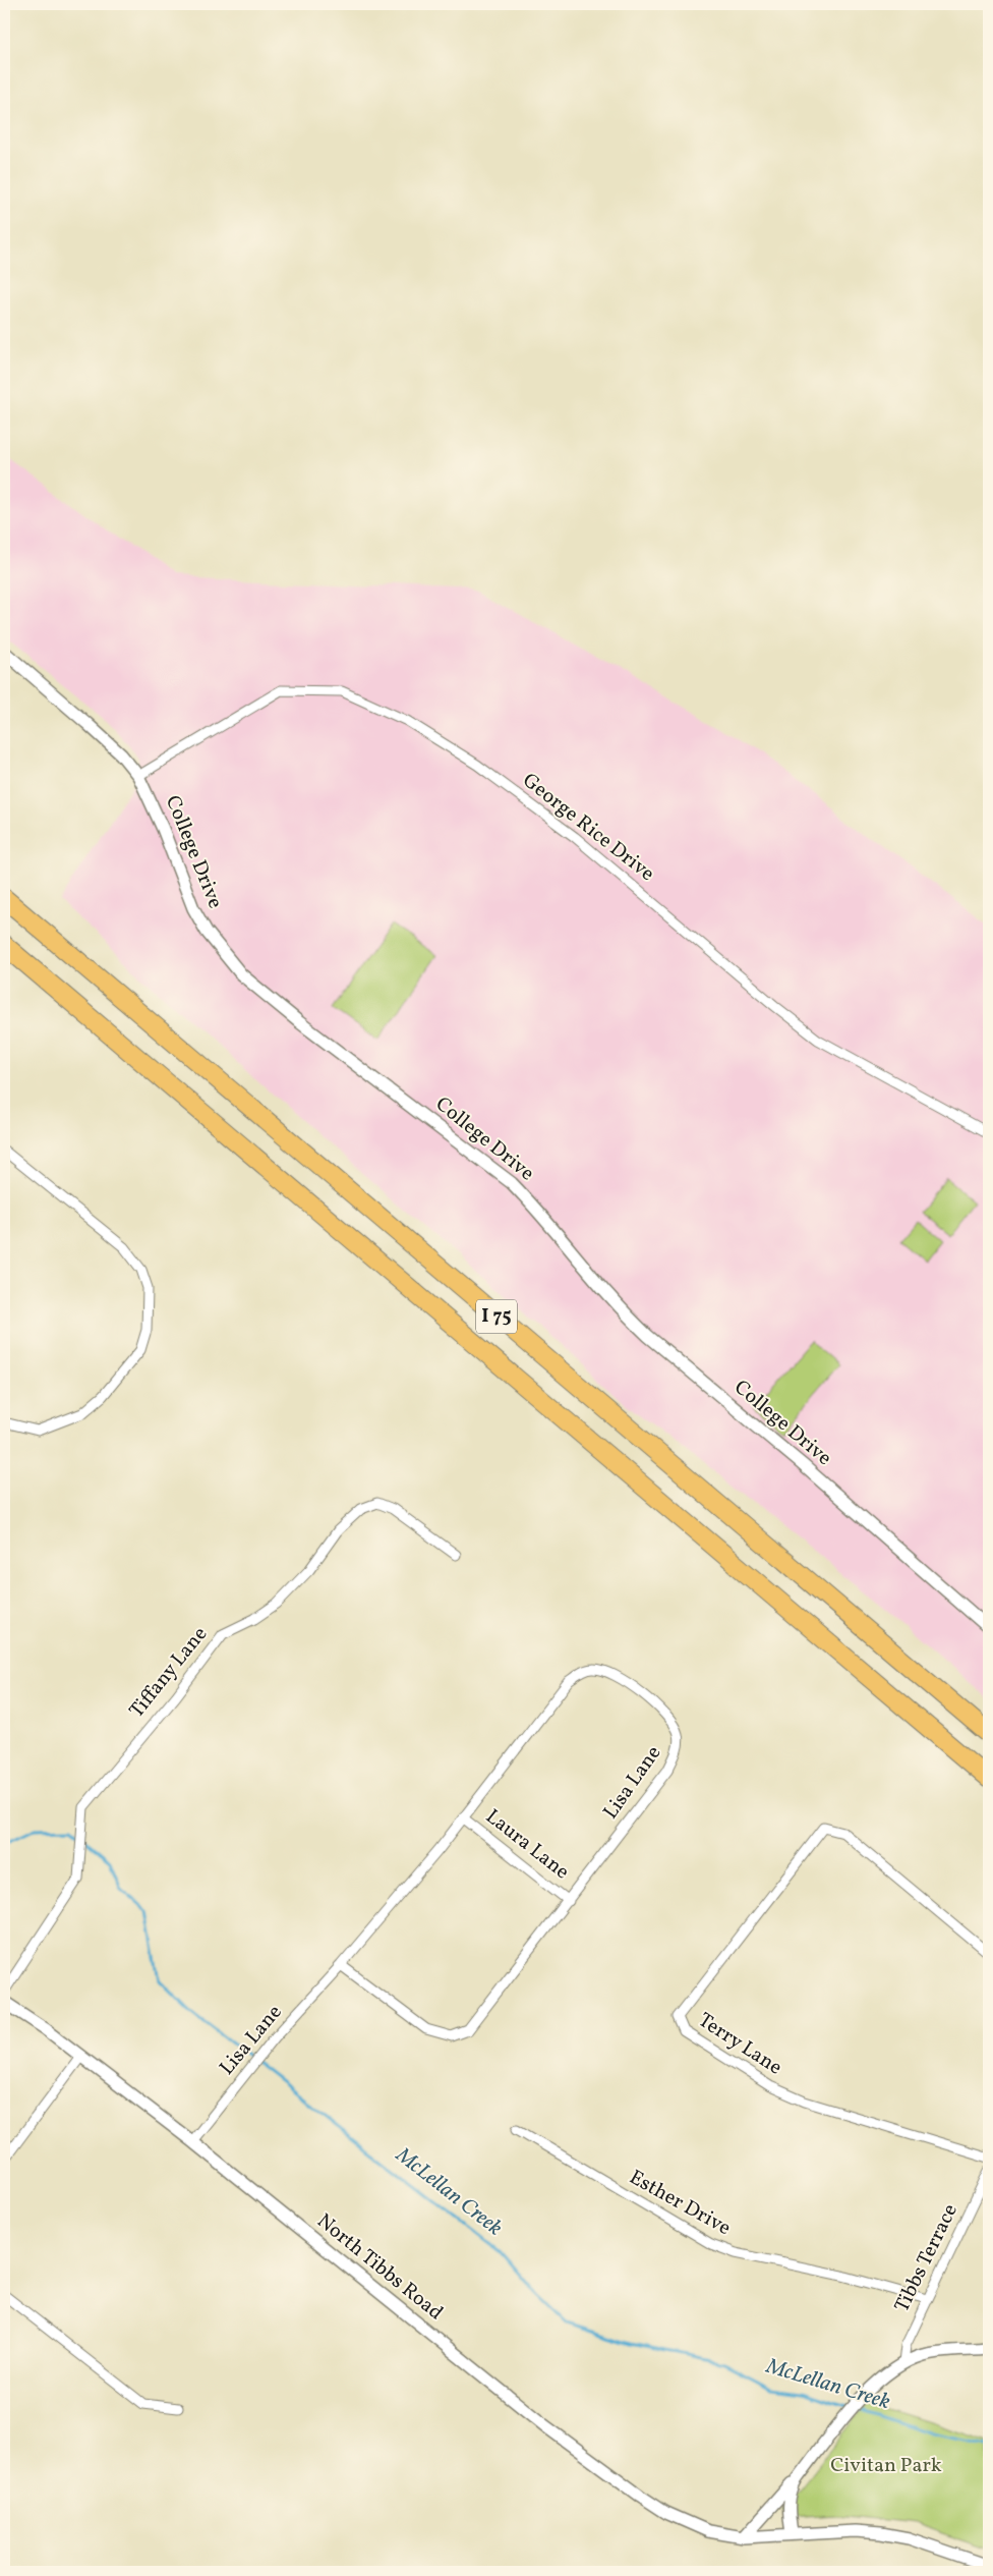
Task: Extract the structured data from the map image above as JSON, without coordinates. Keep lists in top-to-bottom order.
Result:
{
  "streets": {
    "highway": ["I 75"],
    "street": [
      "George Rice Drive",
      "College Drive",
      "Tiffany Lane",
      "Lisa Lane",
      "Laura Lane",
      "Terry Lane",
      "Esther Drive",
      "Tibbs Terrace",
      "North Tibbs Road"
    ]
  },
  "crossings": [
    ["George Rice Drive", "College Drive"],
    ["Lisa Lane", "Laura Lane"],
    ["Lisa Lane", "North Tibbs Road"],
    ["Esther Drive", "Tibbs Terrace"]
  ],
  "water": ["McLellan Creek"],
  "parks": ["Civitan Park"]
}
